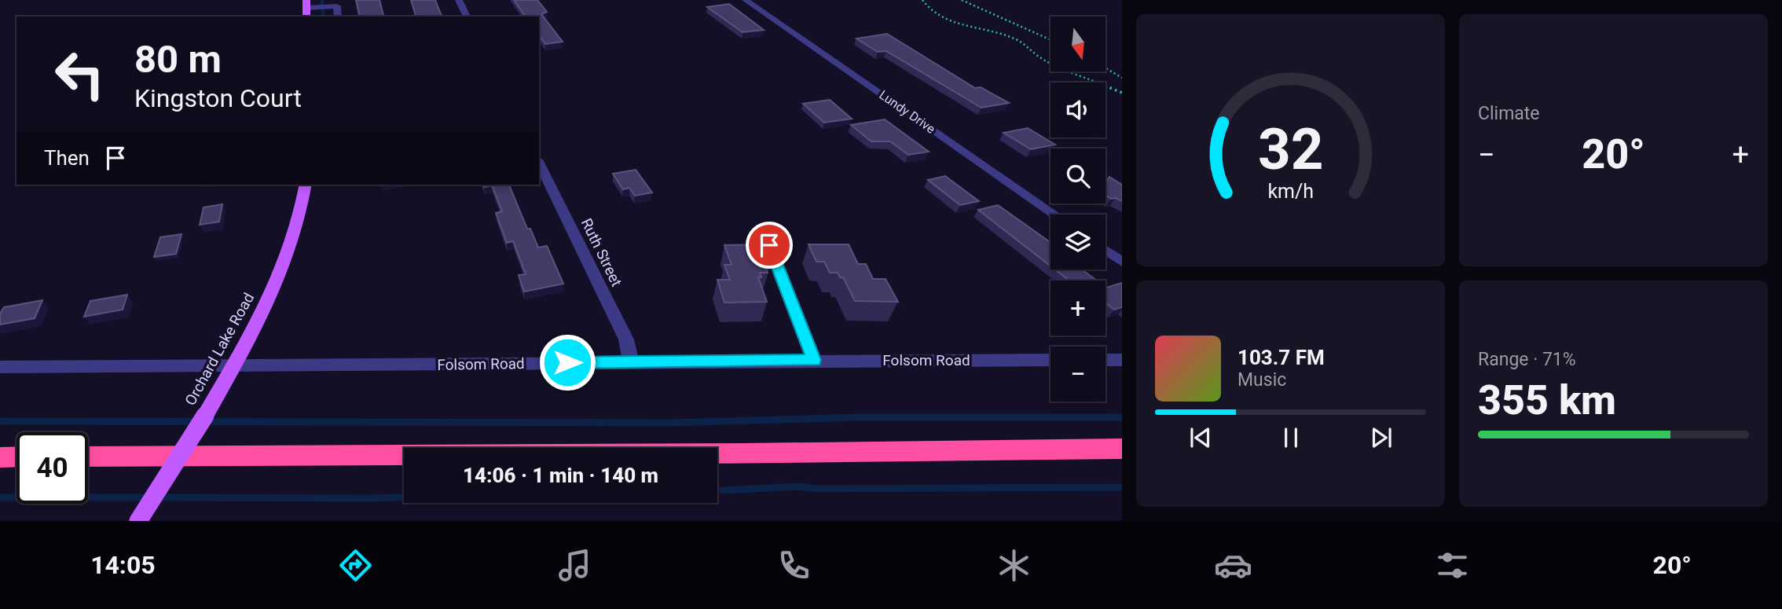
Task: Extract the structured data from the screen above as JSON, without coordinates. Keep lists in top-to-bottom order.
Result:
{
  "streets": {
    "main road": ["Orchard Lake Road"],
    "street": ["Lundy Drive", "Ruth Street", "Folsom Road"]
  },
  "crossings": [
    ["Ruth Street", "Folsom Road"],
    ["Orchard Lake Road", "Folsom Road"]
  ],
  "north": "bottom",
  "page": {
    "tile": [
      "Climate",
      ["Range · 71%", "355 km"]
    ],
    "map_buttons": ["+", "−"],
    "turn": ["80 m", "Kingston Court"],
    "then": "Then",
    "heat": ["−", "20°", "+"],
    "song": ["103.7 FM", "Music"],
    "limit": "40",
    "trip": "14:06 · 1 min · 140 m",
    "tabs": ["14:05", "20°"],
    "gauge": ["32", "km/h"]
  }
}
